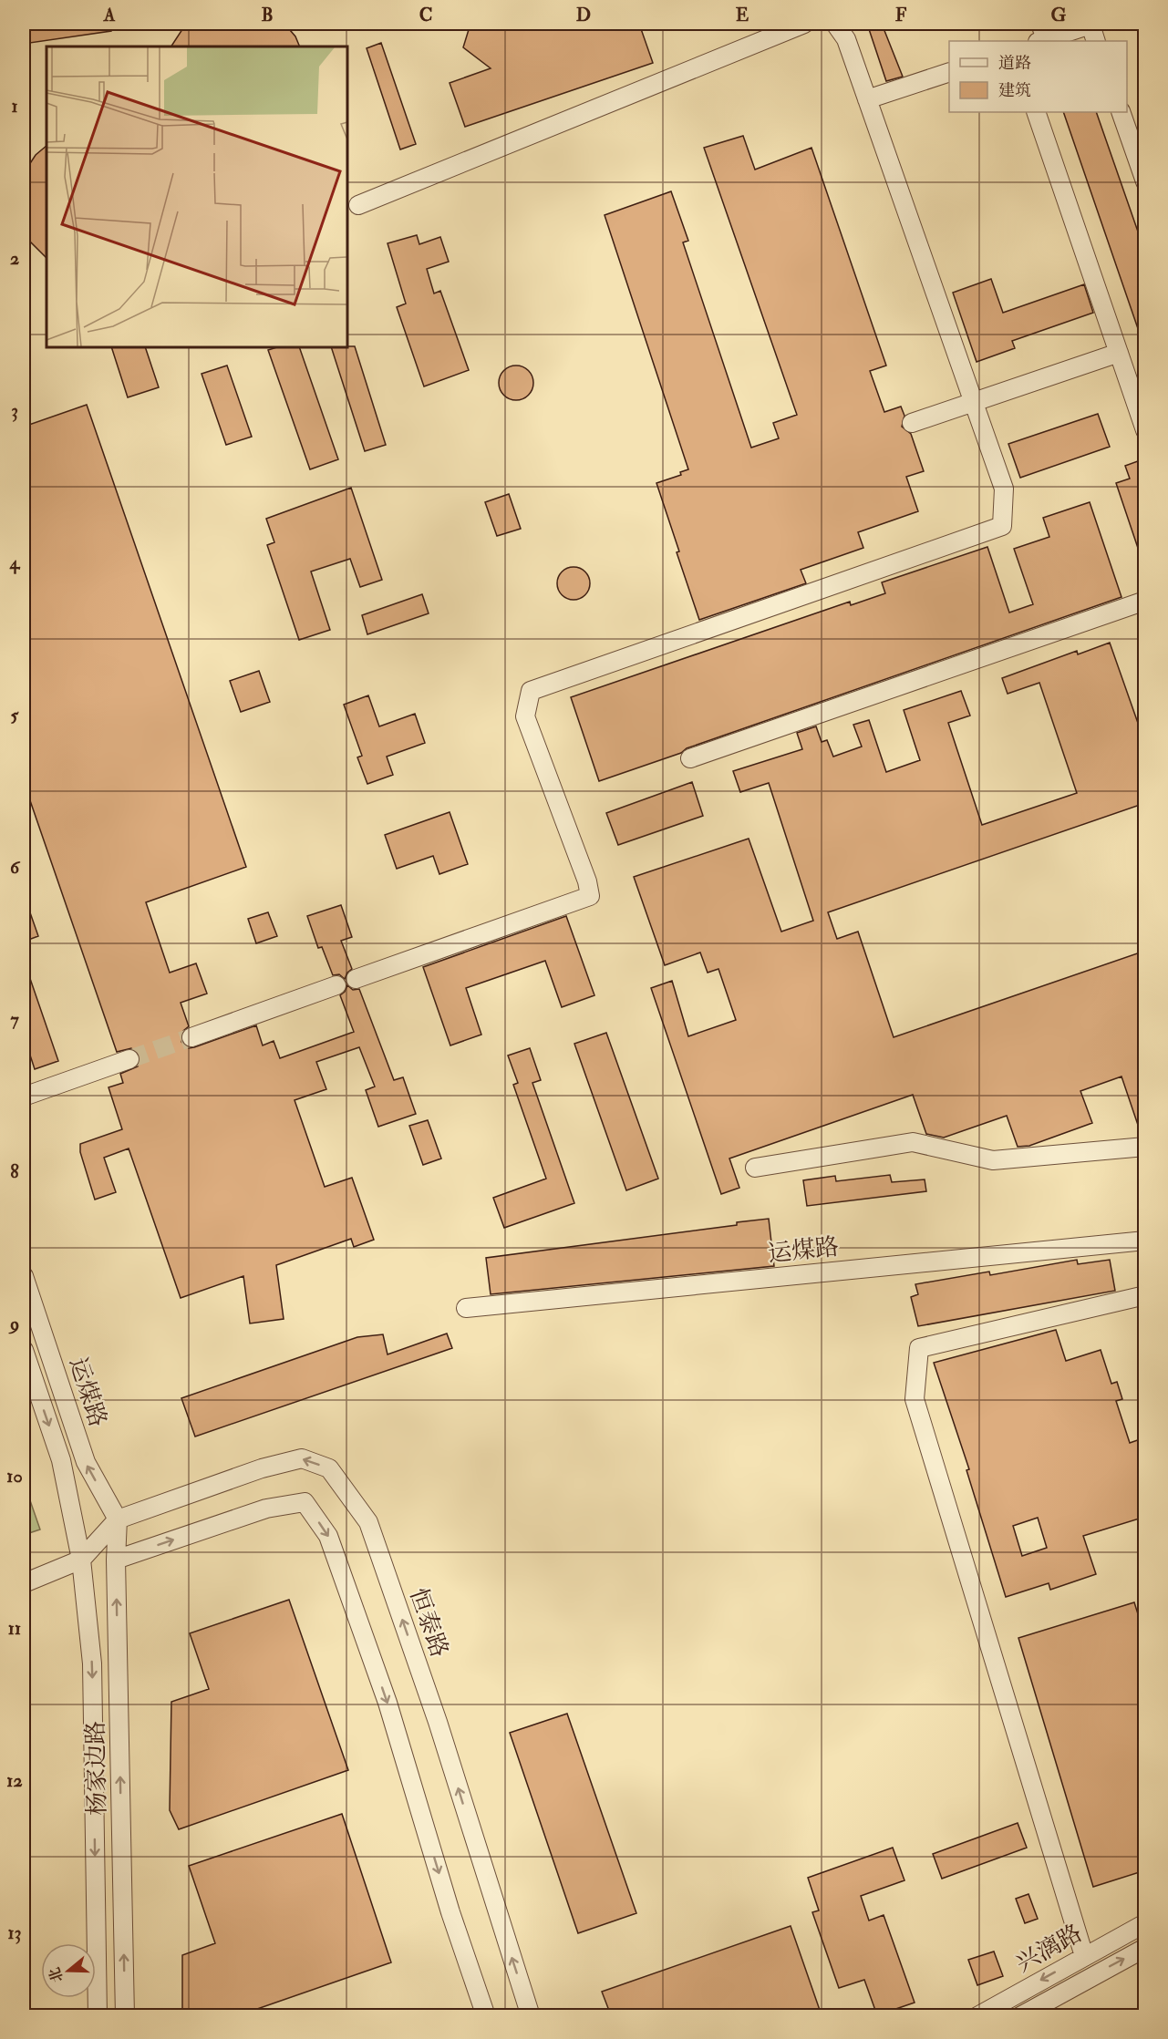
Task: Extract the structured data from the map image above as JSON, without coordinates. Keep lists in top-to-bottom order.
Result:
{
  "streets": {
    "street": [
      "运煤路",
      "恒泰路",
      "杨家边路",
      "兴漓路"
    ]
  },
  "crossings": [
    ["运煤路", "恒泰路"],
    ["运煤路", "杨家边路"],
    ["恒泰路", "杨家边路"]
  ],
  "legend": ["道路", "建筑"],
  "north": "left",
  "grid": {
    "columns": [
      "A",
      "B",
      "C",
      "D",
      "E",
      "F",
      "G"
    ],
    "rows": [
      "1",
      "2",
      "3",
      "4",
      "5",
      "6",
      "7",
      "8",
      "9",
      "10",
      "11",
      "12",
      "13"
    ]
  }
}
